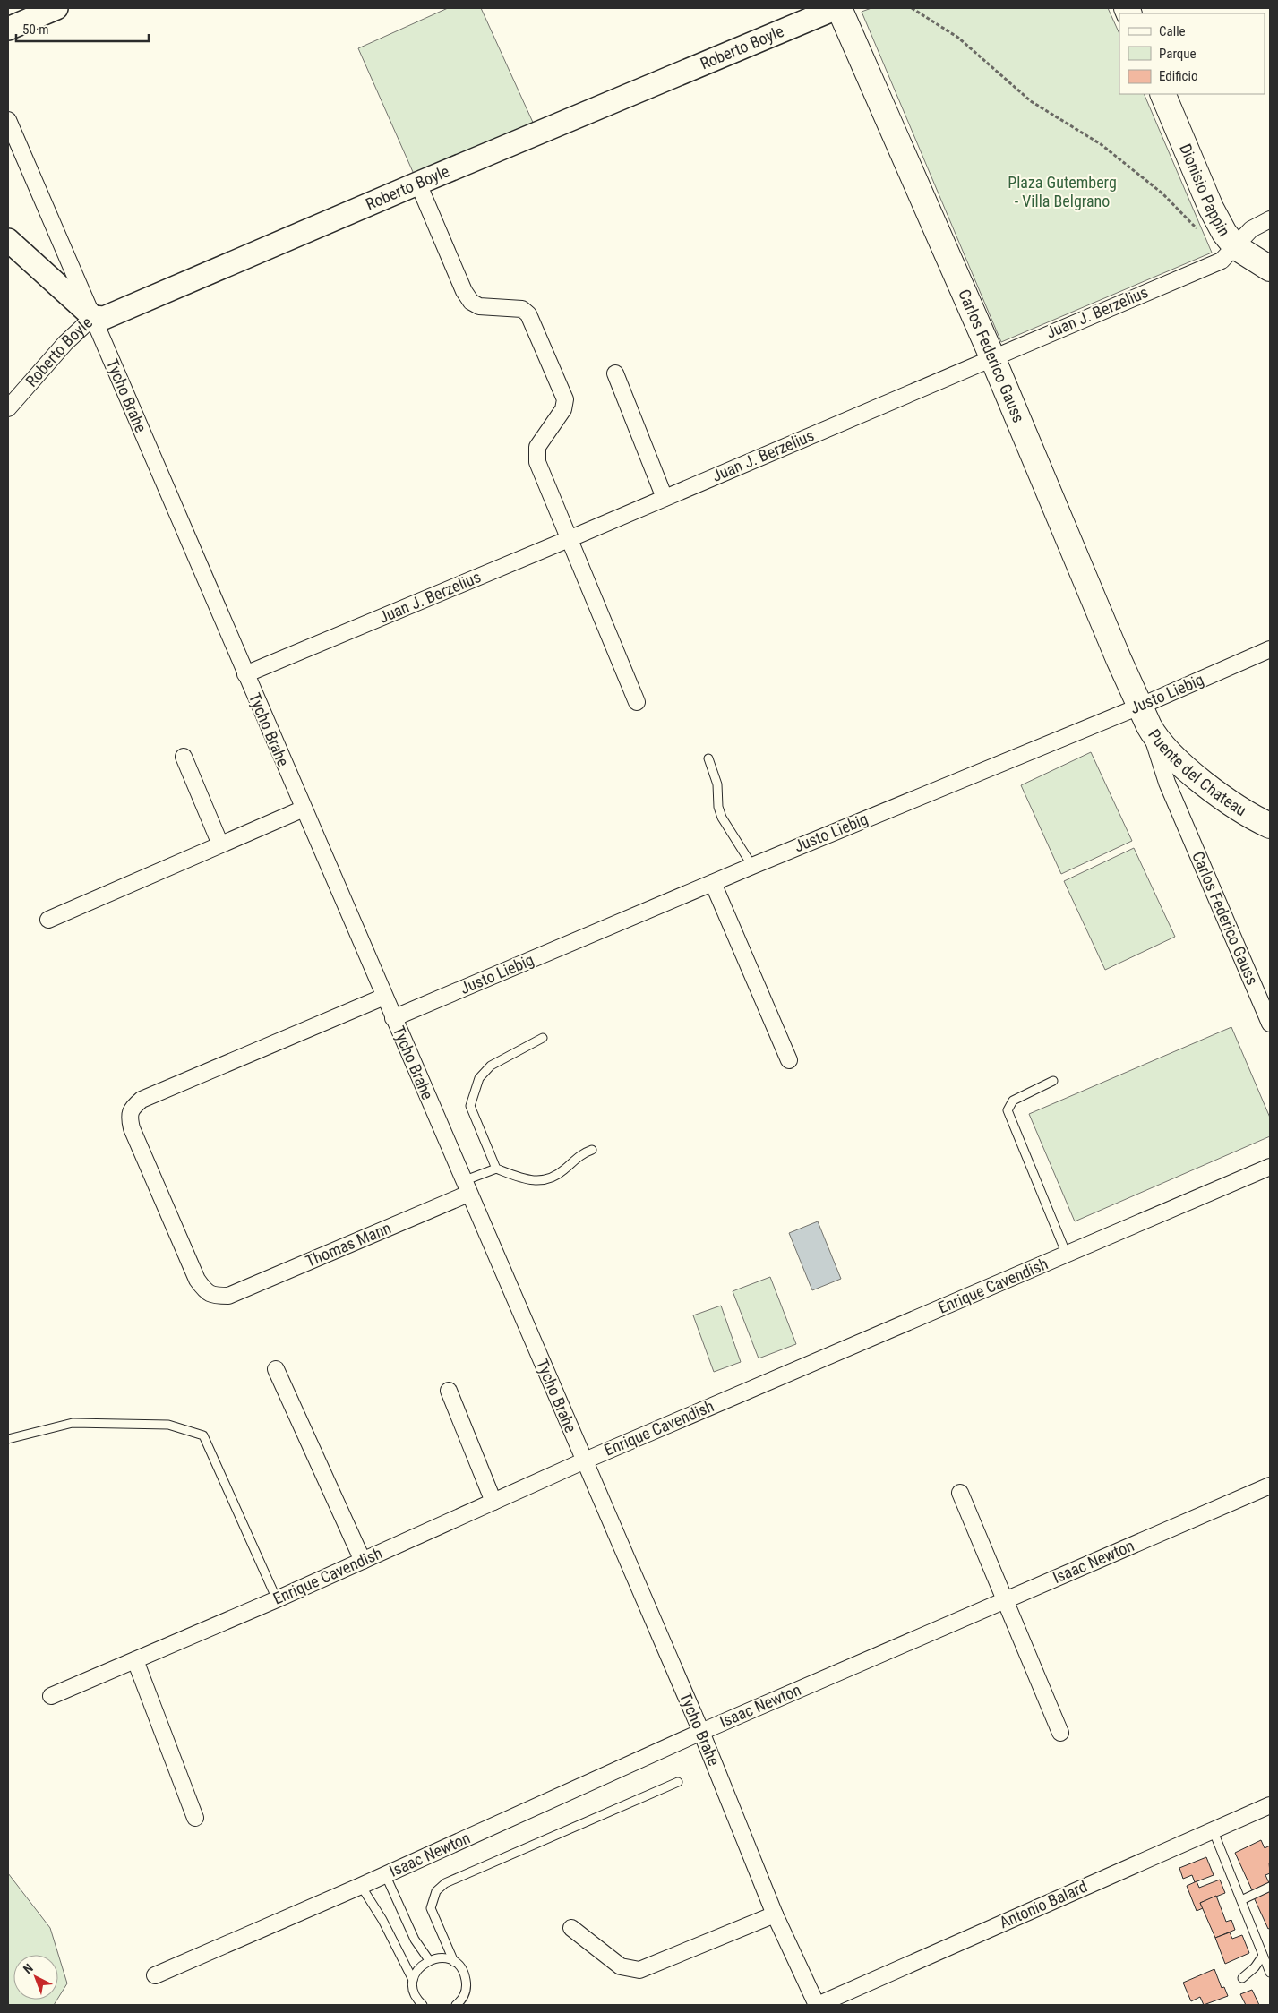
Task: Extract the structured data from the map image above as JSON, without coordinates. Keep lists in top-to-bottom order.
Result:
{
  "streets": {
    "main road": [
      "Roberto Boyle",
      "Dionisio Pappin",
      "Carlos Federico Gauss",
      "Puente del Chateau"
    ],
    "street": [
      "Juan J. Berzelius",
      "Tycho Brahe",
      "Justo Liebig",
      "Thomas Mann",
      "Enrique Cavendish",
      "Isaac Newton",
      "Antonio Balard"
    ]
  },
  "crossings": [
    ["Roberto Boyle", "Carlos Federico Gauss"],
    ["Roberto Boyle", "Tycho Brahe"],
    ["Dionisio Pappin", "Juan J. Berzelius"],
    ["Juan J. Berzelius", "Carlos Federico Gauss"],
    ["Juan J. Berzelius", "Tycho Brahe"],
    ["Carlos Federico Gauss", "Justo Liebig"],
    ["Carlos Federico Gauss", "Puente del Chateau"],
    ["Tycho Brahe", "Justo Liebig"],
    ["Tycho Brahe", "Thomas Mann"],
    ["Tycho Brahe", "Enrique Cavendish"],
    ["Tycho Brahe", "Isaac Newton"],
    ["Tycho Brahe", "Antonio Balard"],
    ["Justo Liebig", "Puente del Chateau"]
  ],
  "parks": ["Plaza Gutemberg - Villa Belgrano"],
  "legend": ["Calle", "Parque", "Edificio"],
  "scale_bar": "50 m",
  "north": "top left"
}
